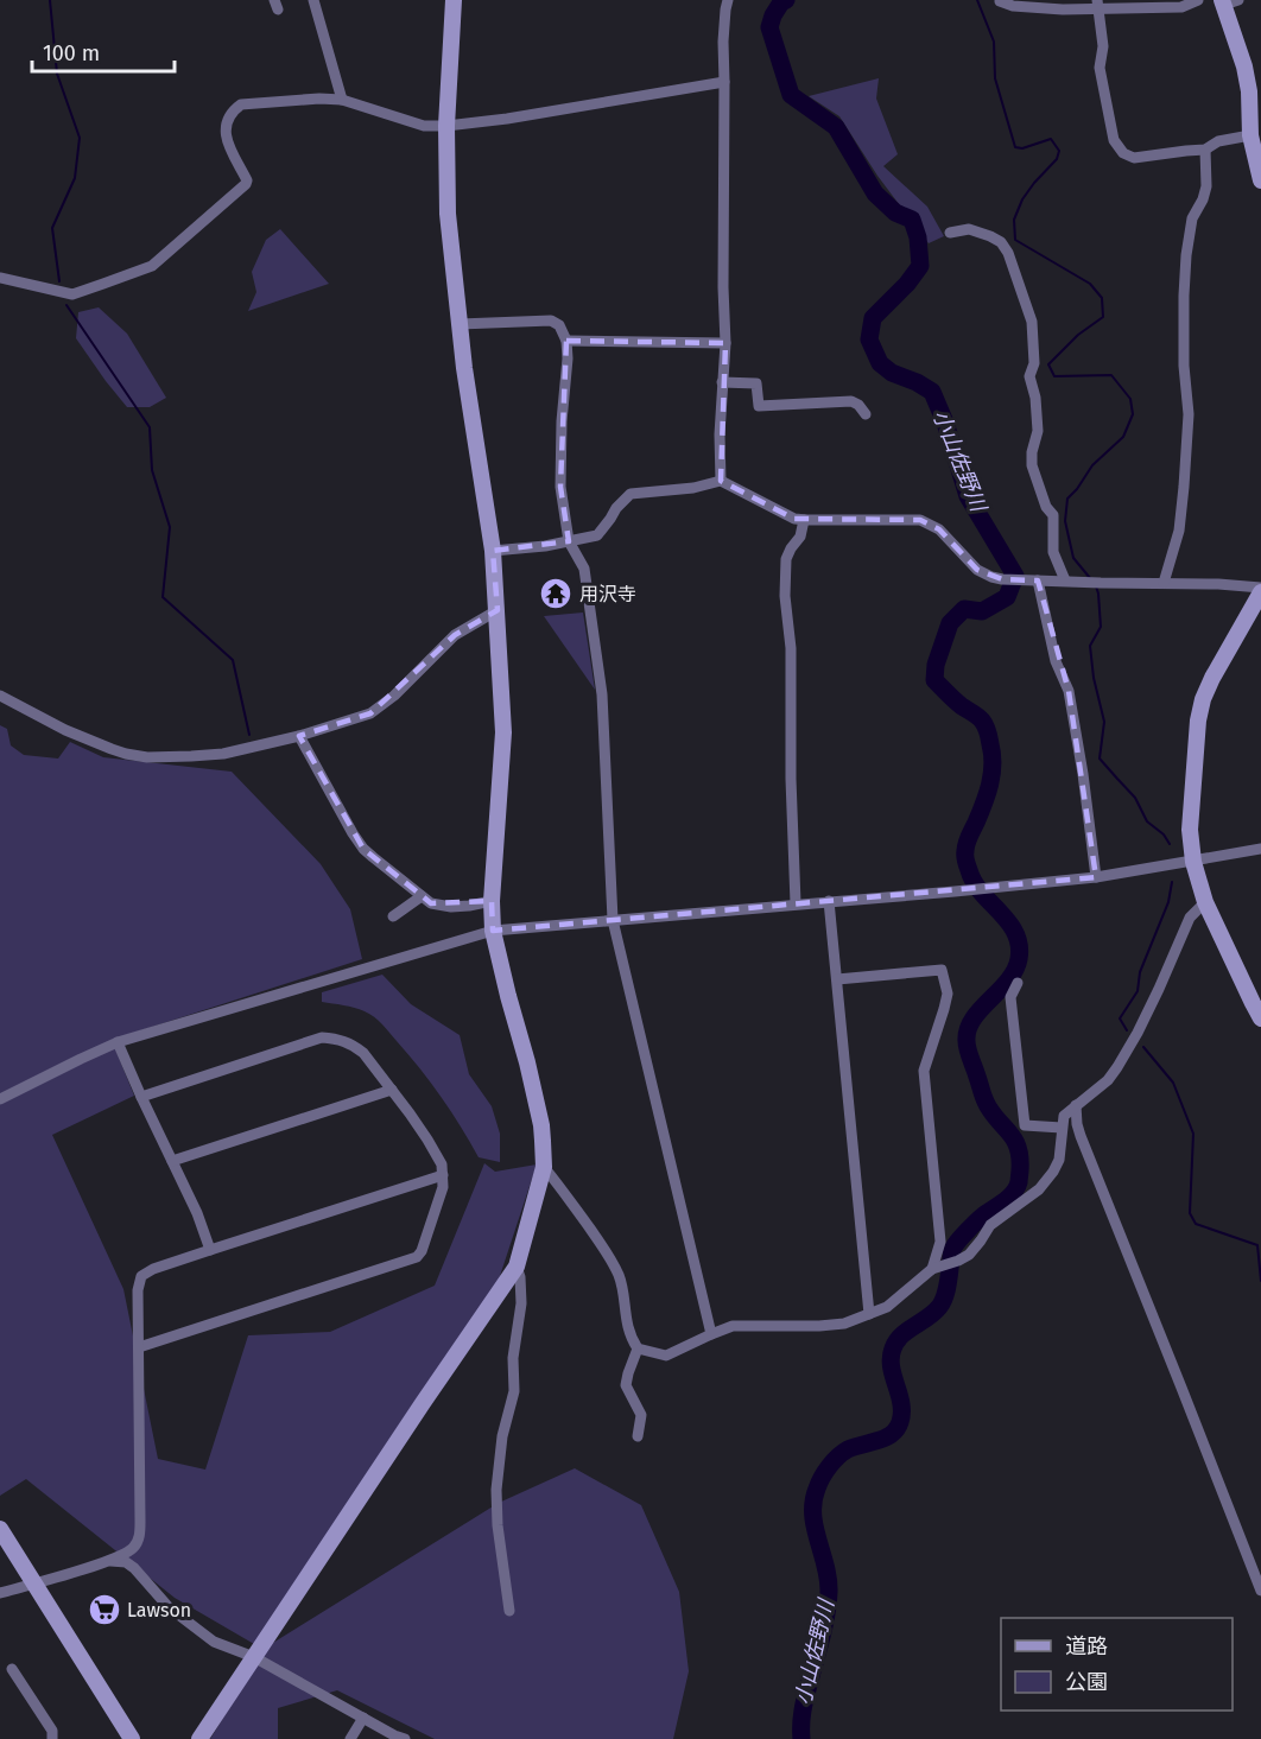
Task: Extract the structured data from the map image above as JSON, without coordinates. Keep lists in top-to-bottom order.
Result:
{
  "water": ["小山佐野川"],
  "places": {
    "temple": ["用沢寺"],
    "supermarket": ["Lawson"]
  },
  "legend": ["道路", "公園"],
  "scale_bar": "100 m"
}
